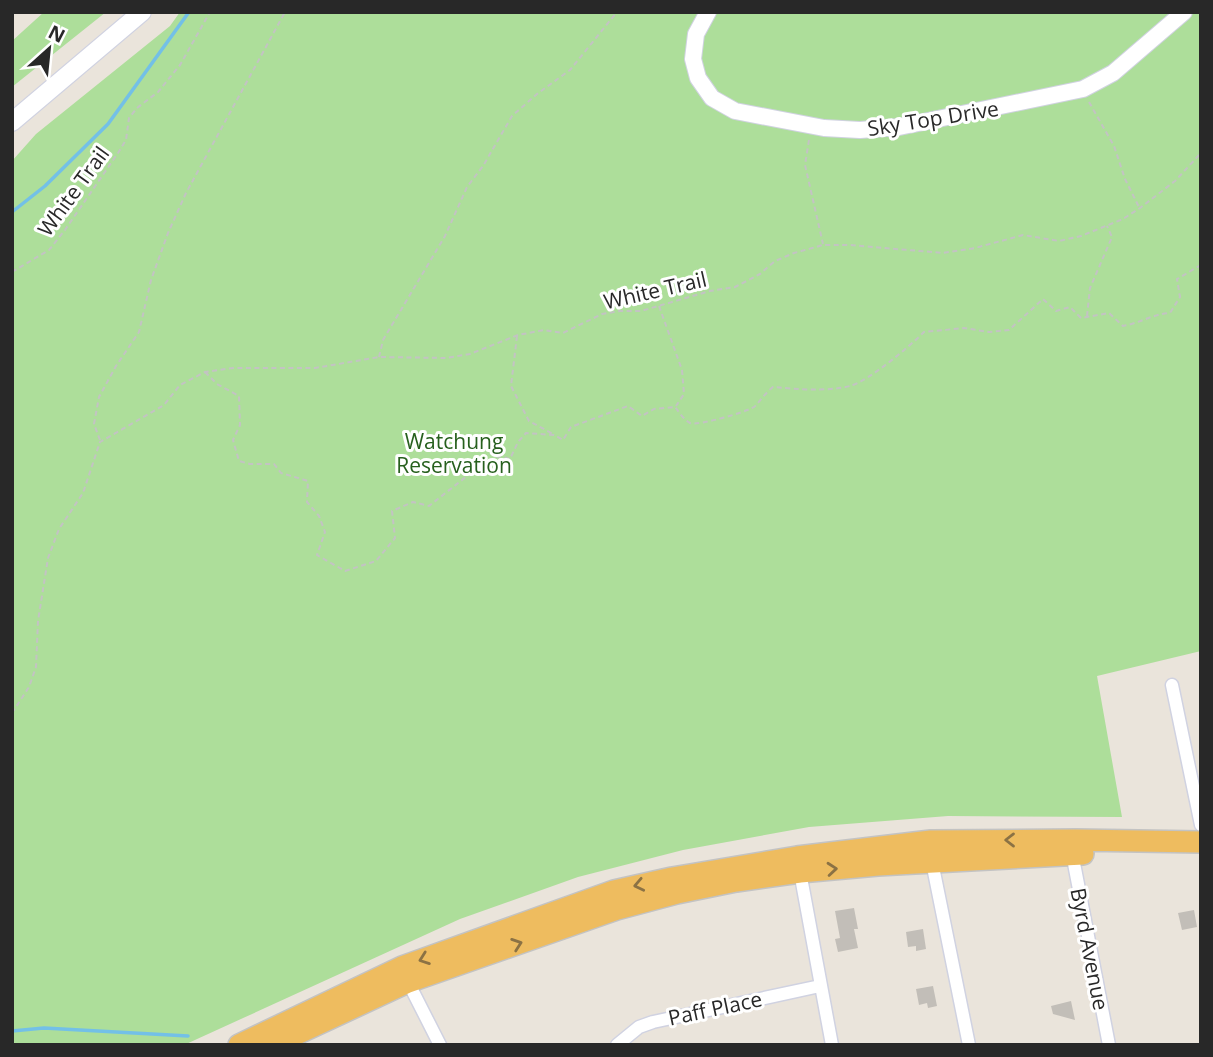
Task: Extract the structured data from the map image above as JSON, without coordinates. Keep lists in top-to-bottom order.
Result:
{
  "streets": {
    "street": ["Sky Top Drive", "Byrd Avenue", "Paff Place"],
    "path": ["White Trail"]
  },
  "parks": ["Watchung Reservation"],
  "north": "top right"
}
